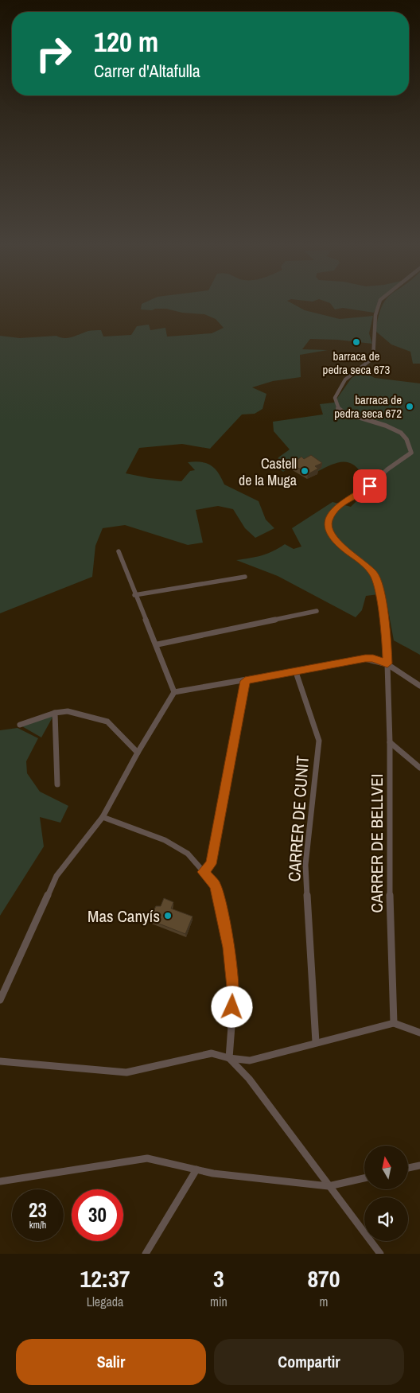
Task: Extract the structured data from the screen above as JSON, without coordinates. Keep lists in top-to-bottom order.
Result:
{
  "streets": {
    "street": ["CARRER DE CUNIT", "CARRER DE BELLVEI"]
  },
  "places": [
    "barraca de pedra seca 673",
    "barraca de pedra seca 672",
    "Castell de la Muga",
    "Mas Canyís"
  ],
  "north": "top",
  "page": {
    "turn": ["120 m", "Carrer d'Altafulla"],
    "speed": "23 km/h",
    "limit": "30",
    "eta": [
      "12:37",
      "Llegada",
      "3",
      "min",
      "870",
      "m"
    ],
    "buttons": ["Salir", "Compartir"]
  }
}
